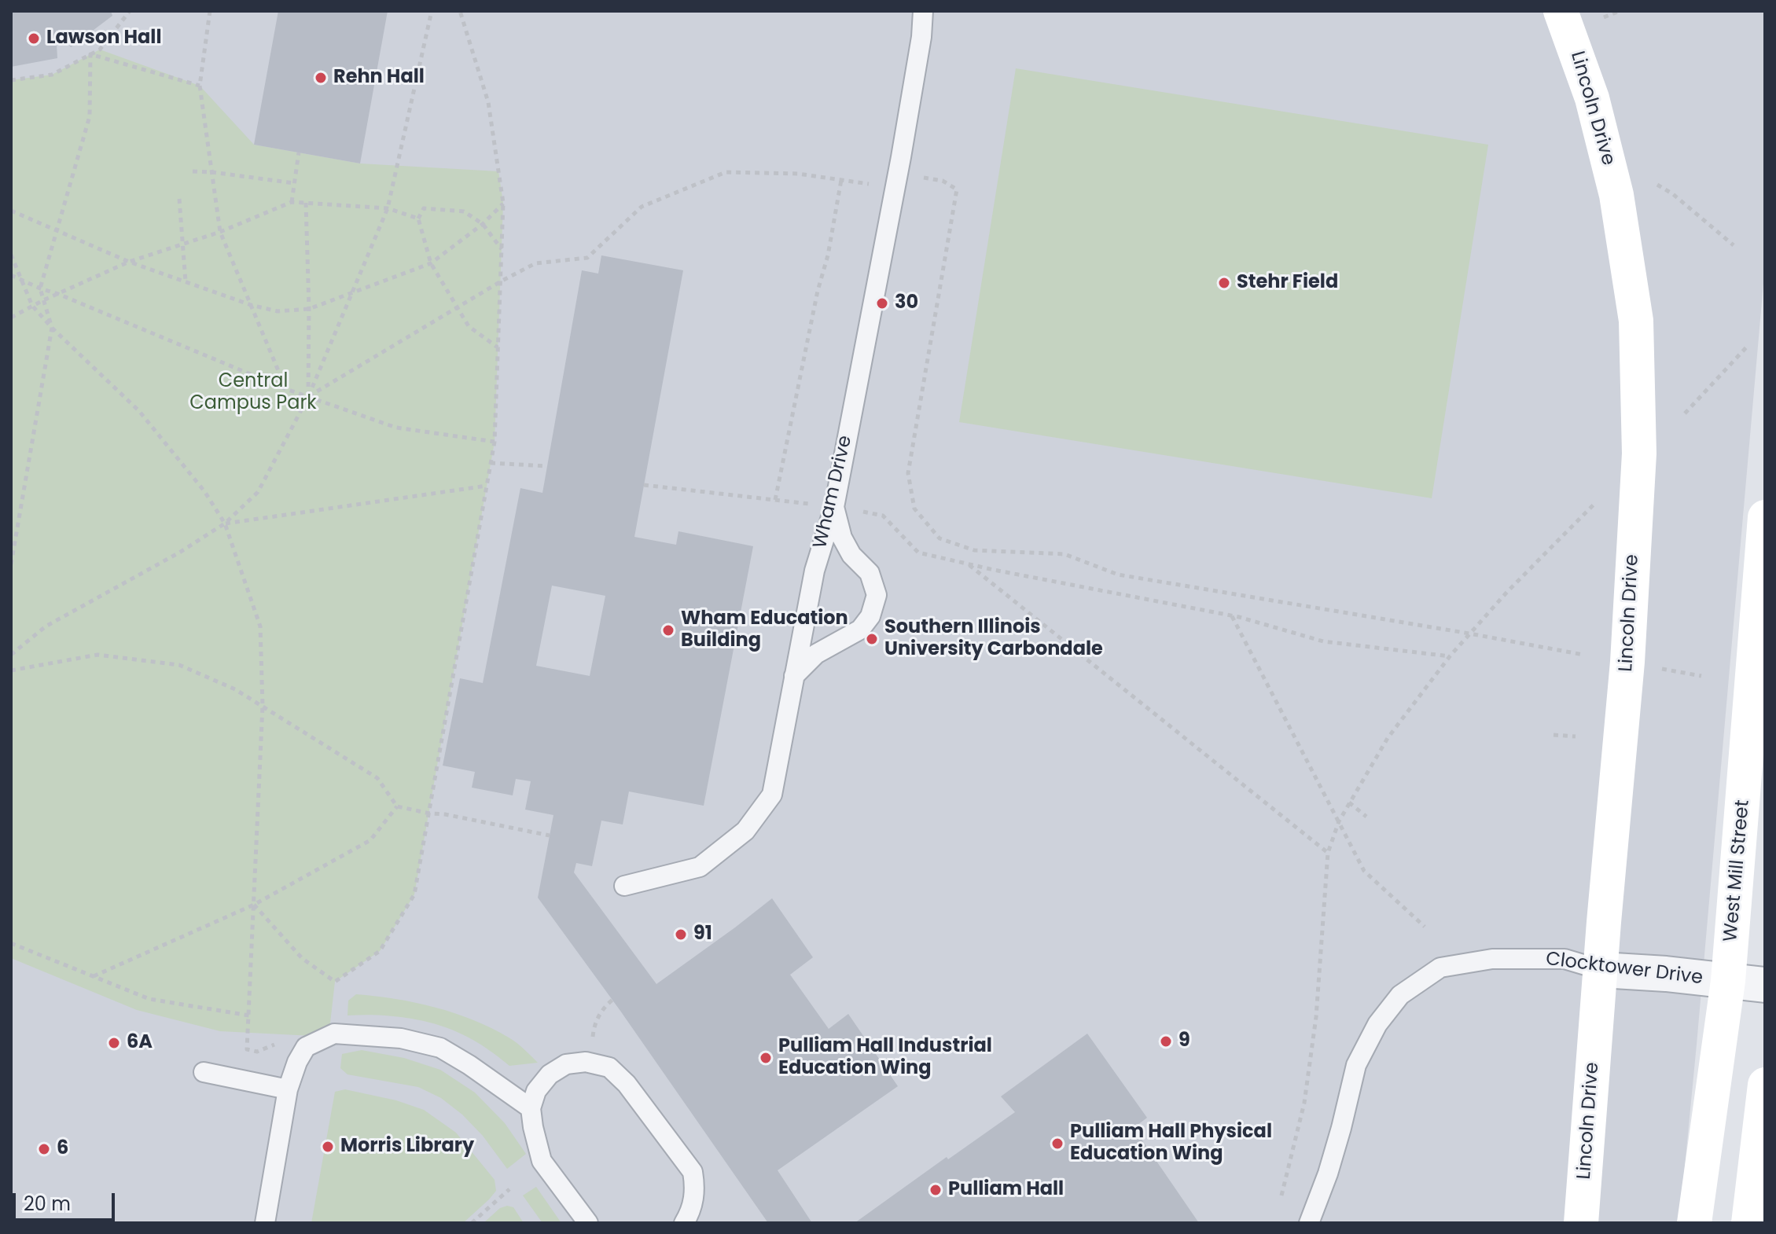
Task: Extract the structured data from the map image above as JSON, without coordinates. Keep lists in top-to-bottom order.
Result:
{
  "streets": {
    "street": ["Lincoln Drive", "West Mill Street", "Clocktower Drive"],
    "lane": ["Wham Drive"]
  },
  "crossings": [
    ["Lincoln Drive", "Clocktower Drive"],
    ["West Mill Street", "Clocktower Drive"]
  ],
  "parks": ["Central Campus Park"],
  "places": [
    "Lawson Hall",
    "Rehn Hall",
    "Stehr Field",
    "30",
    "Wham Education Building",
    "Southern Illinois University Carbondale",
    "91",
    "9",
    "6A",
    "Pulliam Hall Industrial Education Wing",
    "Pulliam Hall Physical Education Wing",
    "Morris Library",
    "6",
    "Pulliam Hall"
  ],
  "scale_bar": "20 m"
}
